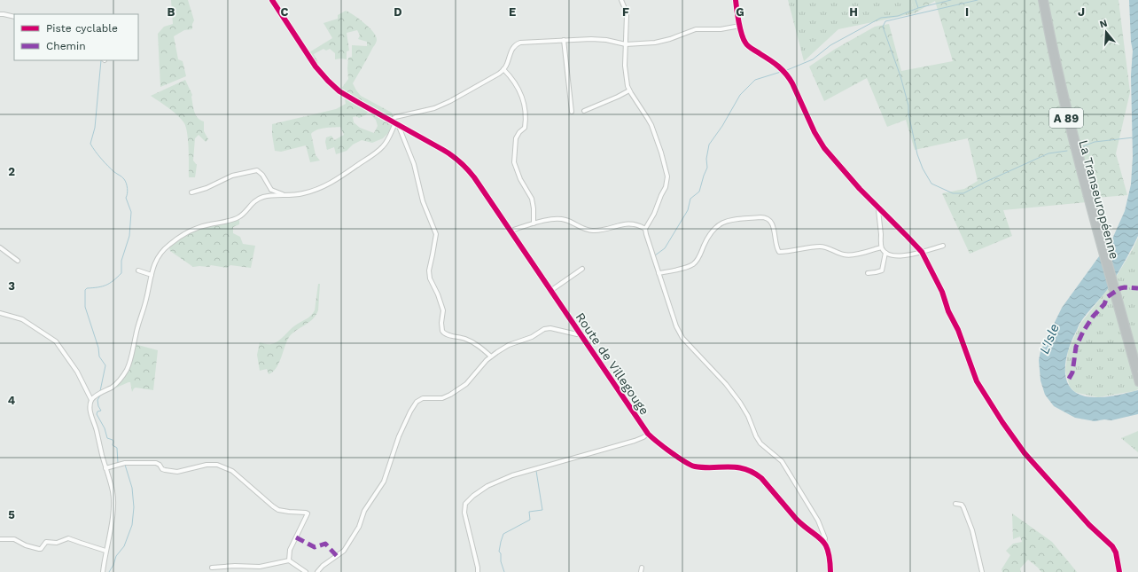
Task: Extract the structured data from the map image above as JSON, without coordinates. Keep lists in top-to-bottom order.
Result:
{
  "streets": {
    "highway": ["A 89", "La Transeuropéenne"],
    "street": ["Route de Villegouge"]
  },
  "water": ["L'Isle"],
  "legend": ["Piste cyclable", "Chemin"],
  "north": "top",
  "grid": {
    "columns": [
      "B",
      "C",
      "D",
      "E",
      "F",
      "G",
      "H",
      "I",
      "J"
    ],
    "rows": [
      "2",
      "3",
      "4",
      "5"
    ]
  }
}
